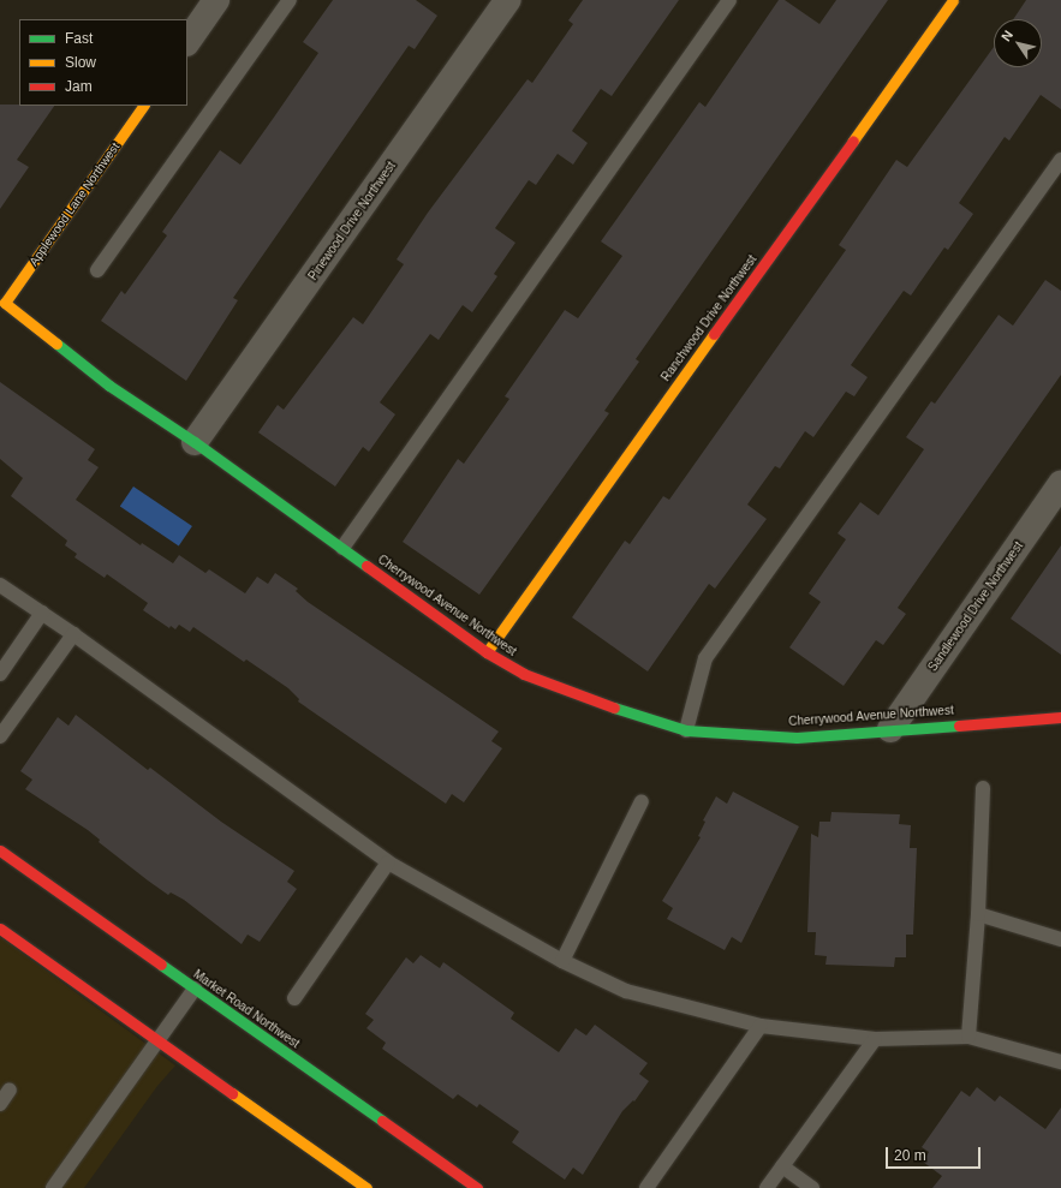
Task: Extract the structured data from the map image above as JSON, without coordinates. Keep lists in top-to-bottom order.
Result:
{
  "streets": {
    "street": [
      "Applewood Lane Northwest",
      "Pinewood Drive Northwest",
      "Ranchwood Drive Northwest",
      "Cherrywood Avenue Northwest",
      "Sandlewood Drive Northwest",
      "Market Road Northwest"
    ]
  },
  "crossings": [
    ["Applewood Lane Northwest", "Cherrywood Avenue Northwest"],
    ["Pinewood Drive Northwest", "Cherrywood Avenue Northwest"],
    ["Ranchwood Drive Northwest", "Cherrywood Avenue Northwest"],
    ["Cherrywood Avenue Northwest", "Sandlewood Drive Northwest"]
  ],
  "legend": ["Fast", "Slow", "Jam"],
  "scale_bar": "20 m",
  "north": "top left"
}
